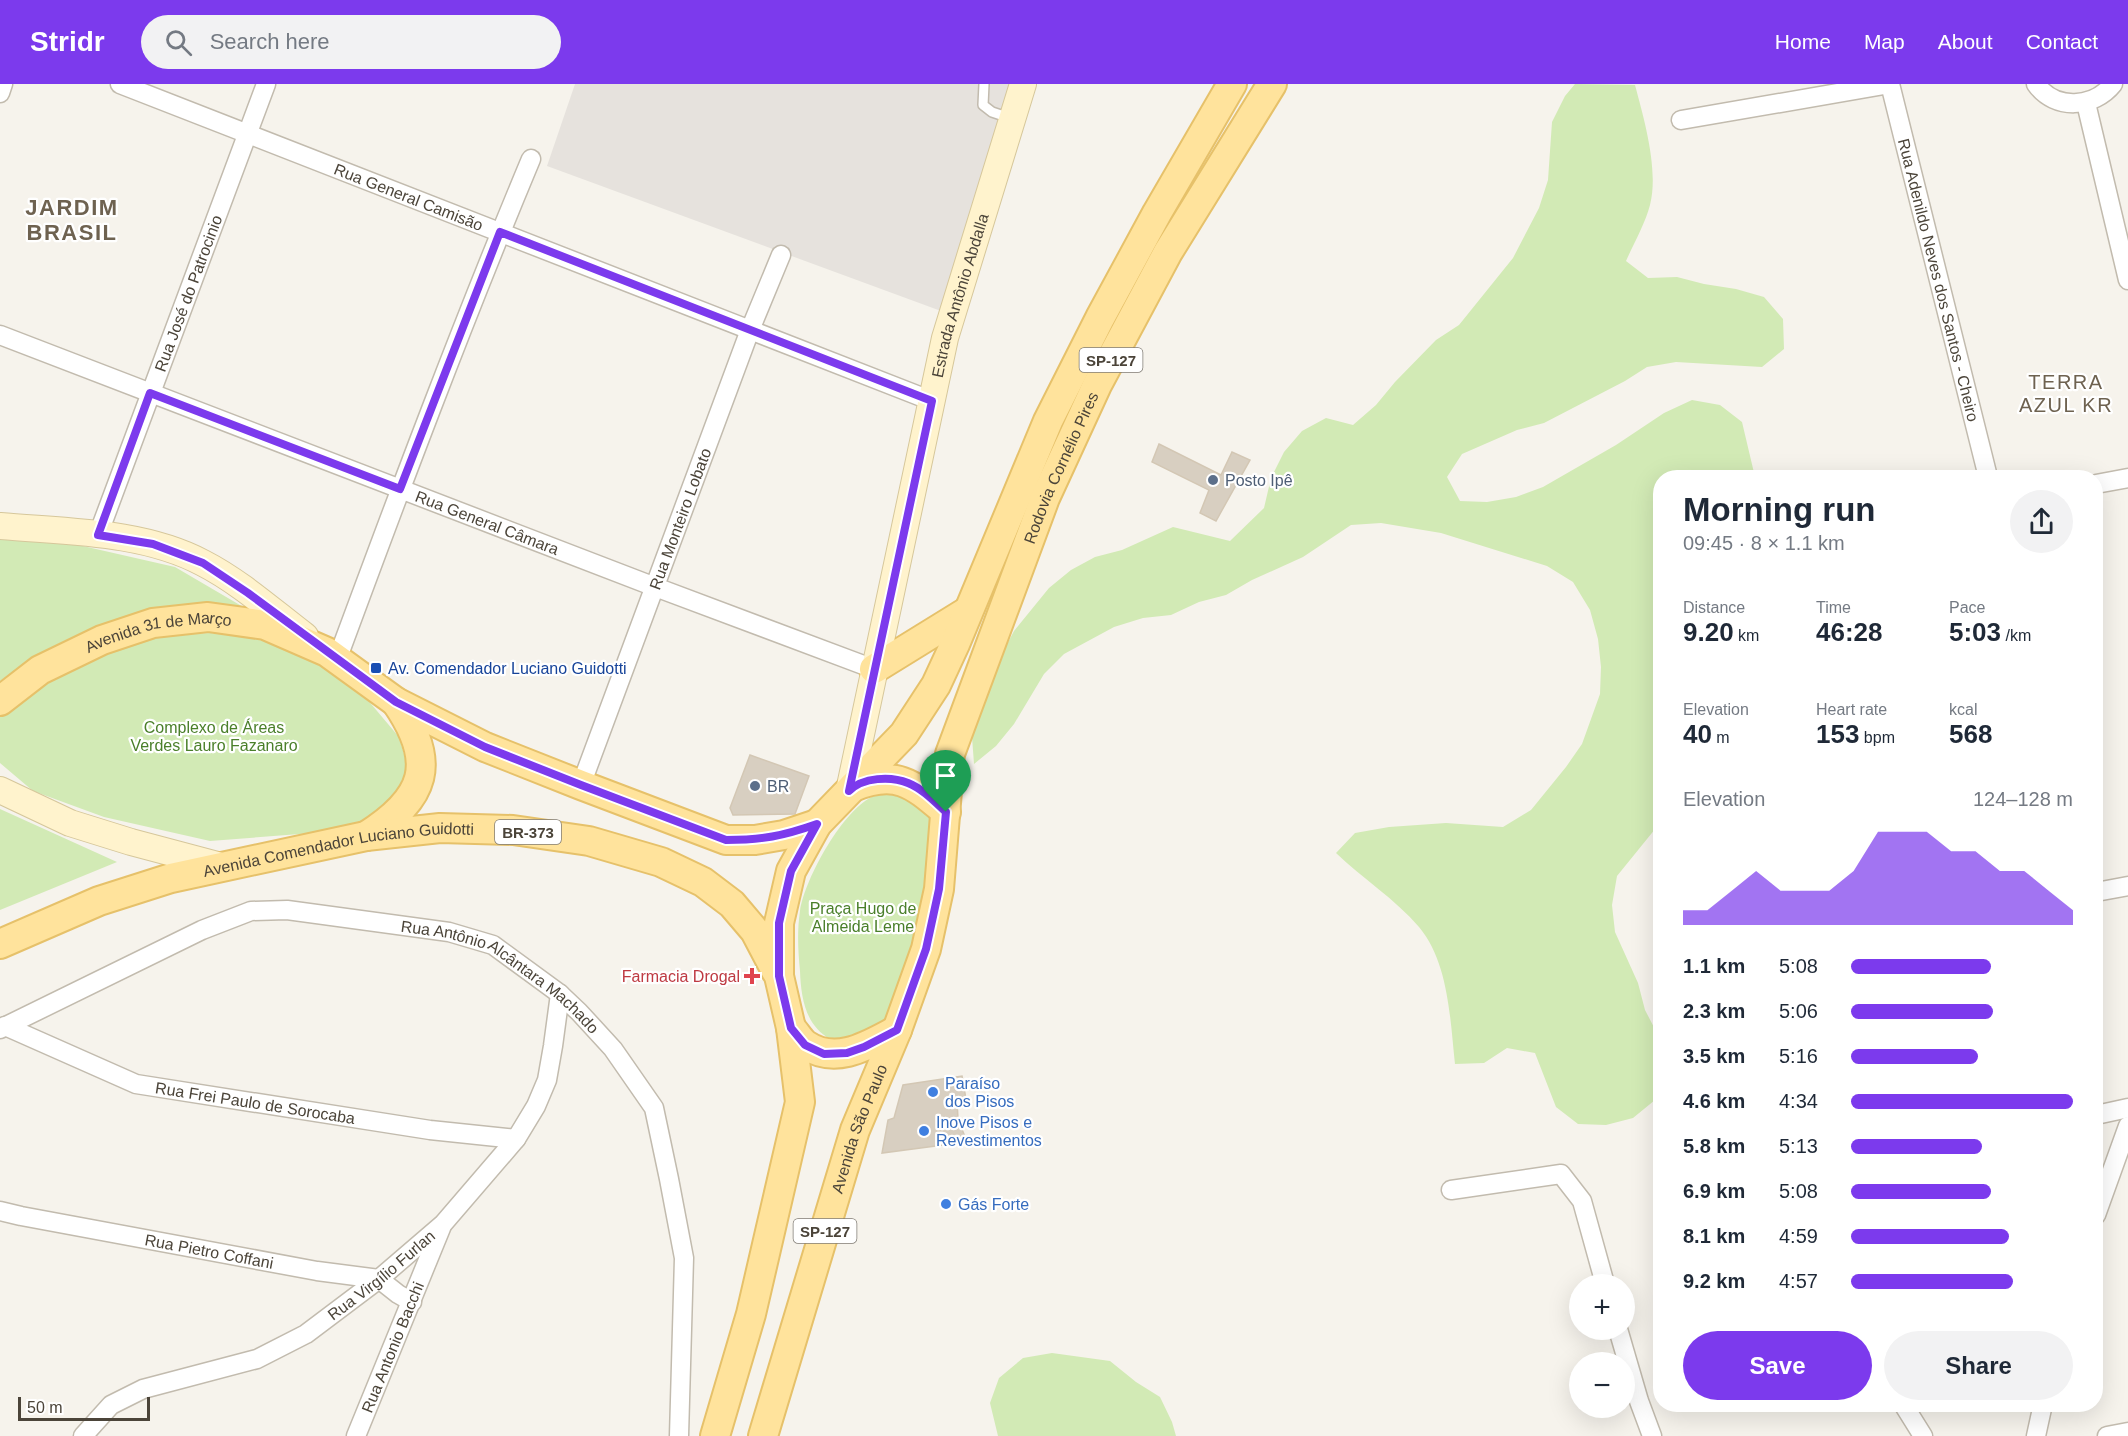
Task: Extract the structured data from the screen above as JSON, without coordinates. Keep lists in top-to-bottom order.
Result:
{
  "streets": {
    "main road": [
      "SP-127",
      "Rodovia Cornélio Pires",
      "Avenida 31 de Março",
      "BR-373",
      "Avenida Comendador Luciano Guidotti",
      "Avenida São Paulo"
    ],
    "street": [
      "Rua General Camisão",
      "Rua Adenildo Neves dos Santos - Cheiro",
      "Rua José do Patrocinio",
      "Estrada Antônio Abdalla",
      "Rua Monteiro Lobato",
      "Rua General Câmara",
      "Rua Antônio Alcântara Machado",
      "Rua Frei Paulo de Sorocaba",
      "Rua Pietro Coffani",
      "Rua Virgílio Furlan",
      "Rua Antonio Bacchi"
    ]
  },
  "crossings": [
    ["Rua General Camisão", "Rua José do Patrocinio"],
    ["Rua General Camisão", "Estrada Antônio Abdalla"],
    ["Rua General Camisão", "Rua Monteiro Lobato"],
    ["Rua José do Patrocinio", "Rua General Câmara"],
    ["Estrada Antônio Abdalla", "SP-127"],
    ["Estrada Antônio Abdalla", "Rodovia Cornélio Pires"],
    ["Estrada Antônio Abdalla", "Rua General Câmara"],
    ["SP-127", "Rodovia Cornélio Pires"],
    ["SP-127", "Avenida Comendador Luciano Guidotti"],
    ["SP-127", "Avenida São Paulo"],
    ["Rua Monteiro Lobato", "Rua General Câmara"],
    ["BR-373", "Avenida Comendador Luciano Guidotti"],
    ["Rua Antônio Alcântara Machado", "Rua Frei Paulo de Sorocaba"],
    ["Rua Antônio Alcântara Machado", "Rua Virgílio Furlan"],
    ["Rua Frei Paulo de Sorocaba", "Rua Virgílio Furlan"],
    ["Rua Pietro Coffani", "Rua Virgílio Furlan"],
    ["Rua Pietro Coffani", "Rua Antonio Bacchi"],
    ["Rua Virgílio Furlan", "Rua Antonio Bacchi"]
  ],
  "districts": ["JARDIM BRASIL", "TERRA AZUL KR"],
  "parks": ["Complexo de Áreas Verdes Lauro Fazanaro", "Praça Hugo de Almeida Leme"],
  "places": {
    "other": [
      "Posto Ipê",
      "BR",
      "Paraíso dos Pisos",
      "Inove Pisos e Revestimentos",
      "Gás Forte"
    ],
    "transit": ["Av. Comendador Luciano Guidotti"],
    "health": ["Farmacia Drogal"]
  },
  "scale_bar": "50 m",
  "page": {
    "header": "Stridr",
    "search": "Search here",
    "nav": [
      "Home",
      "Map",
      "About",
      "Contact"
    ],
    "heading": ["Morning run", "09:45 · 8 × 1.1 km"],
    "stats": [
      ["Distance", "9.20 km"],
      ["Time", "46:28"],
      ["Pace", "5:03 /km"],
      ["Elevation", "40 m"],
      ["Heart rate", "153 bpm"],
      ["kcal", "568"]
    ],
    "chart": ["Elevation", "124–128 m"],
    "list": [
      {
        "name": "1.1 km",
        "note": "5:08"
      },
      {
        "name": "2.3 km",
        "note": "5:06"
      },
      {
        "name": "3.5 km",
        "note": "5:16"
      },
      {
        "name": "4.6 km",
        "note": "4:34"
      },
      {
        "name": "5.8 km",
        "note": "5:13"
      },
      {
        "name": "6.9 km",
        "note": "5:08"
      },
      {
        "name": "8.1 km",
        "note": "4:59"
      },
      {
        "name": "9.2 km",
        "note": "4:57"
      }
    ],
    "map_buttons": ["+", "−"],
    "buttons": ["Save", "Share"],
    "scale": "50 m"
  }
}
